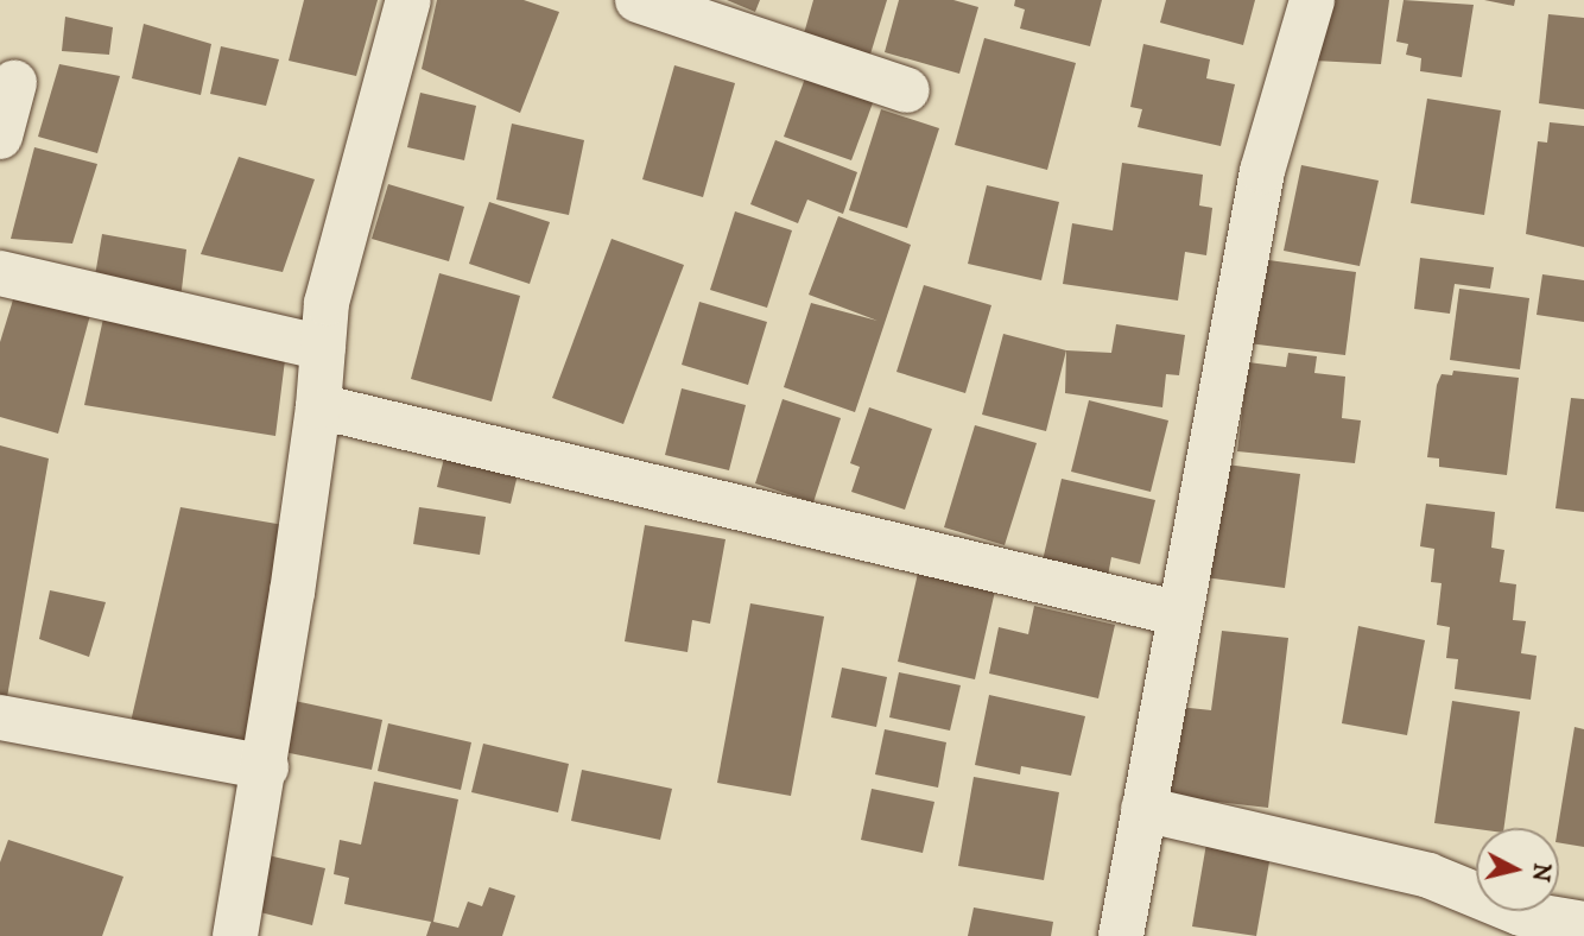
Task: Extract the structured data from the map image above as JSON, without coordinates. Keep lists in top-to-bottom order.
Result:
{
  "north": "right"
}
